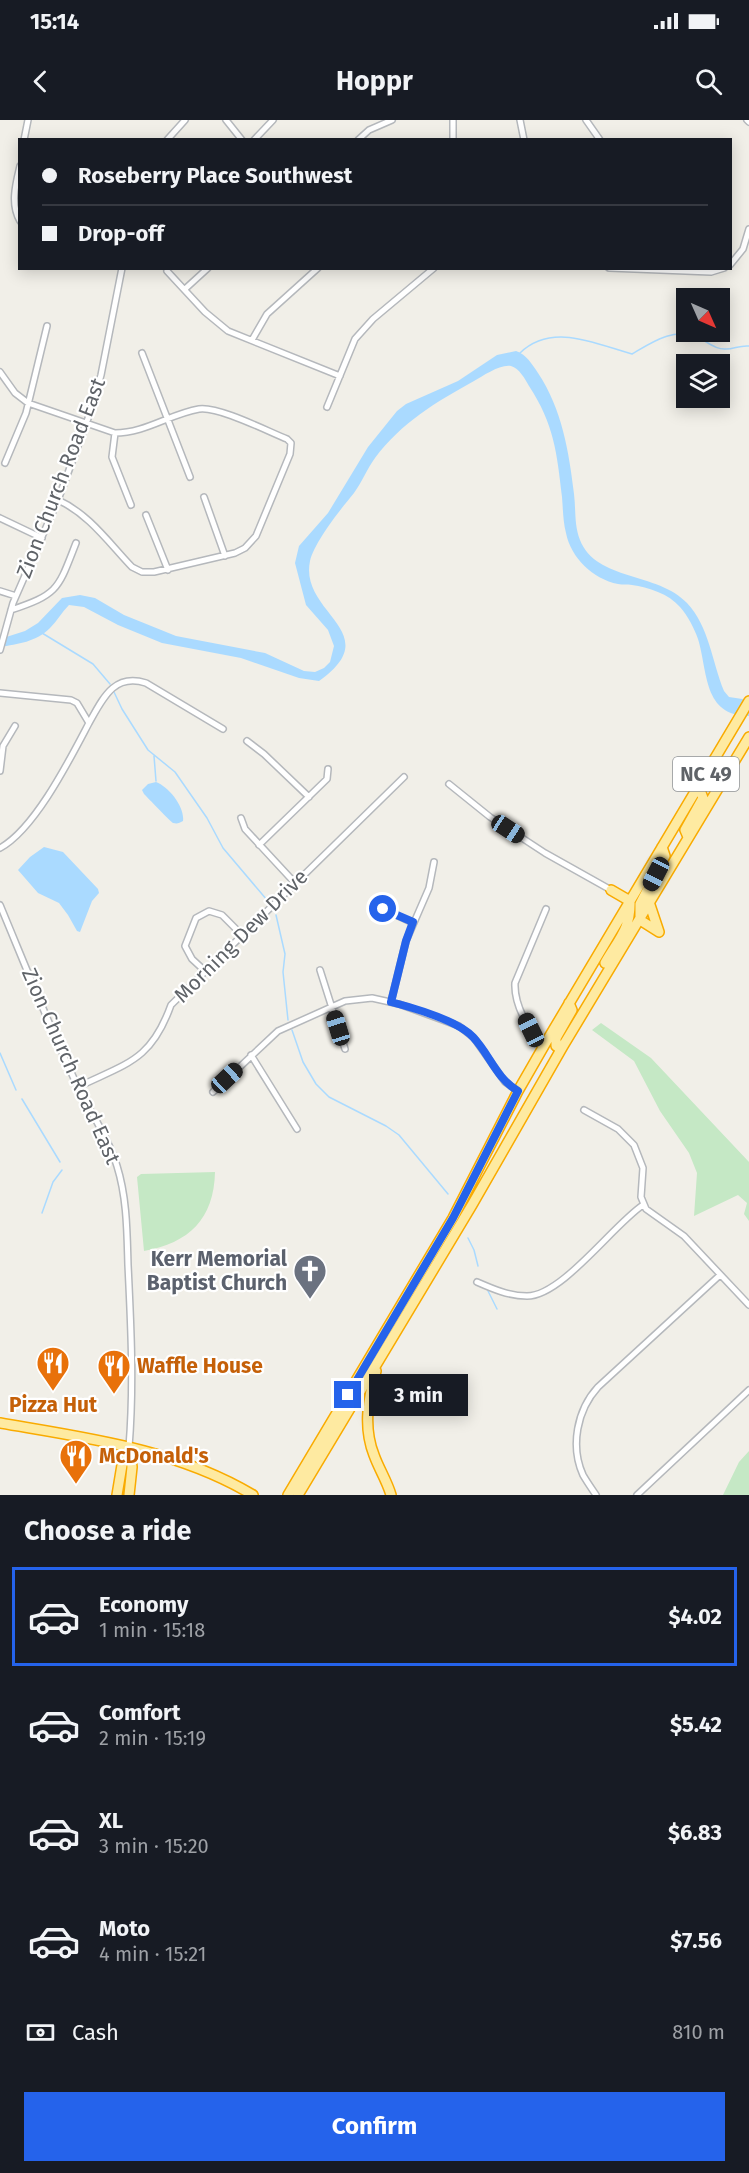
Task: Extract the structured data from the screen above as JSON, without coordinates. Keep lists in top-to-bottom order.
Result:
{
  "streets": {
    "highway": ["NC 49"],
    "street": ["Zion Church Road East", "Morning Dew Drive"]
  },
  "crossings": [
    ["Zion Church Road East", "Morning Dew Drive"]
  ],
  "places": {
    "church": ["Kerr Memorial Baptist Church"],
    "restaurant": ["Pizza Hut", "Waffle House", "McDonald's"]
  },
  "north": "bottom right",
  "page": {
    "status": "15:14",
    "header": "Hoppr",
    "banner": ["Roseberry Place Southwest", "Drop-off"],
    "bubble": "3 min",
    "heading": "Choose a ride",
    "list": [
      {
        "name": "Economy",
        "note": "1 min · 15:18",
        "value": "$4.02"
      },
      {
        "name": "Comfort",
        "note": "2 min · 15:19",
        "value": "$5.42"
      },
      {
        "name": "XL",
        "note": "3 min · 15:20",
        "value": "$6.83"
      },
      {
        "name": "Moto",
        "note": "4 min · 15:21",
        "value": "$7.56"
      }
    ],
    "pay": ["Cash", "810 m"],
    "buttons": "Confirm"
  }
}
